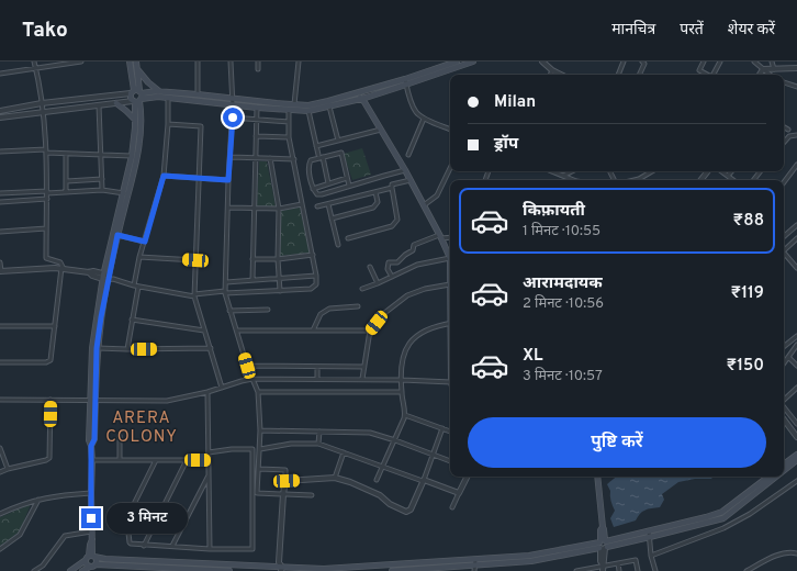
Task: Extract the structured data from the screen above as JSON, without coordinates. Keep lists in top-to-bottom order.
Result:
{
  "districts": ["ARERA COLONY"],
  "page": {
    "header": "Tako",
    "nav": ["मानचित्र", "परतें", "शेयर करें"],
    "banner": ["Milan", "ड्रॉप"],
    "list": [
      {
        "name": "किफ़ायती",
        "note": "1 मिनट · 10:55",
        "value": "₹88"
      },
      {
        "name": "आरामदायक",
        "note": "2 मिनट · 10:56",
        "value": "₹119"
      },
      {
        "name": "XL",
        "note": "3 मिनट · 10:57",
        "value": "₹150"
      }
    ],
    "buttons": "पुष्टि करें",
    "bubble": "3 मिनट"
  }
}
